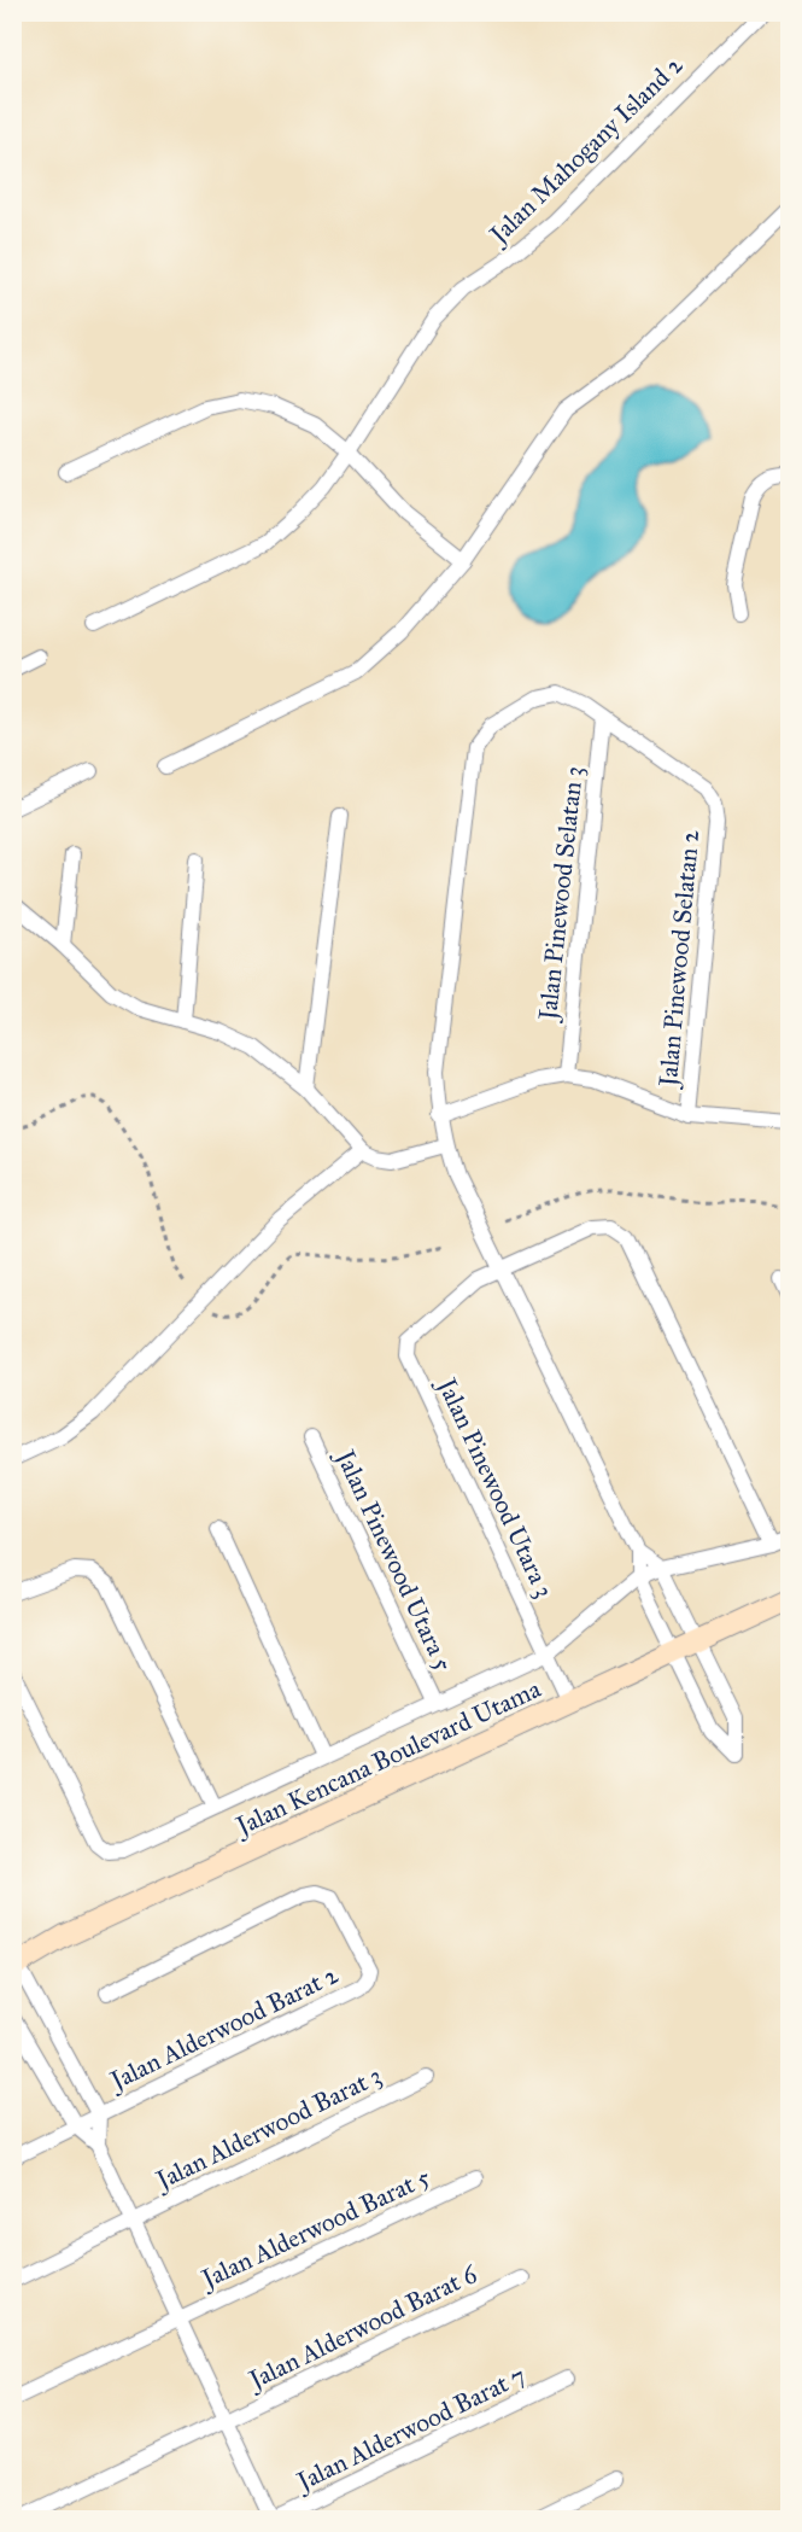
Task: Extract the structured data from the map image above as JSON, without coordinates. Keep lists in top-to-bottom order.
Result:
{
  "streets": {
    "street": [
      "Jalan Mahogany Island 2",
      "Jalan Pinewood Selatan 3",
      "Jalan Pinewood Selatan 2",
      "Jalan Pinewood Utara 3",
      "Jalan Pinewood Utara 5",
      "Jalan Kencana Boulevard Utama",
      "Jalan Alderwood Barat 2",
      "Jalan Alderwood Barat 3",
      "Jalan Alderwood Barat 5",
      "Jalan Alderwood Barat 6",
      "Jalan Alderwood Barat 7"
    ]
  },
  "crossings": [
    ["Jalan Pinewood Selatan 3", "Jalan Pinewood Selatan 2"],
    ["Jalan Pinewood Utara 3", "Jalan Kencana Boulevard Utama"]
  ]
}
